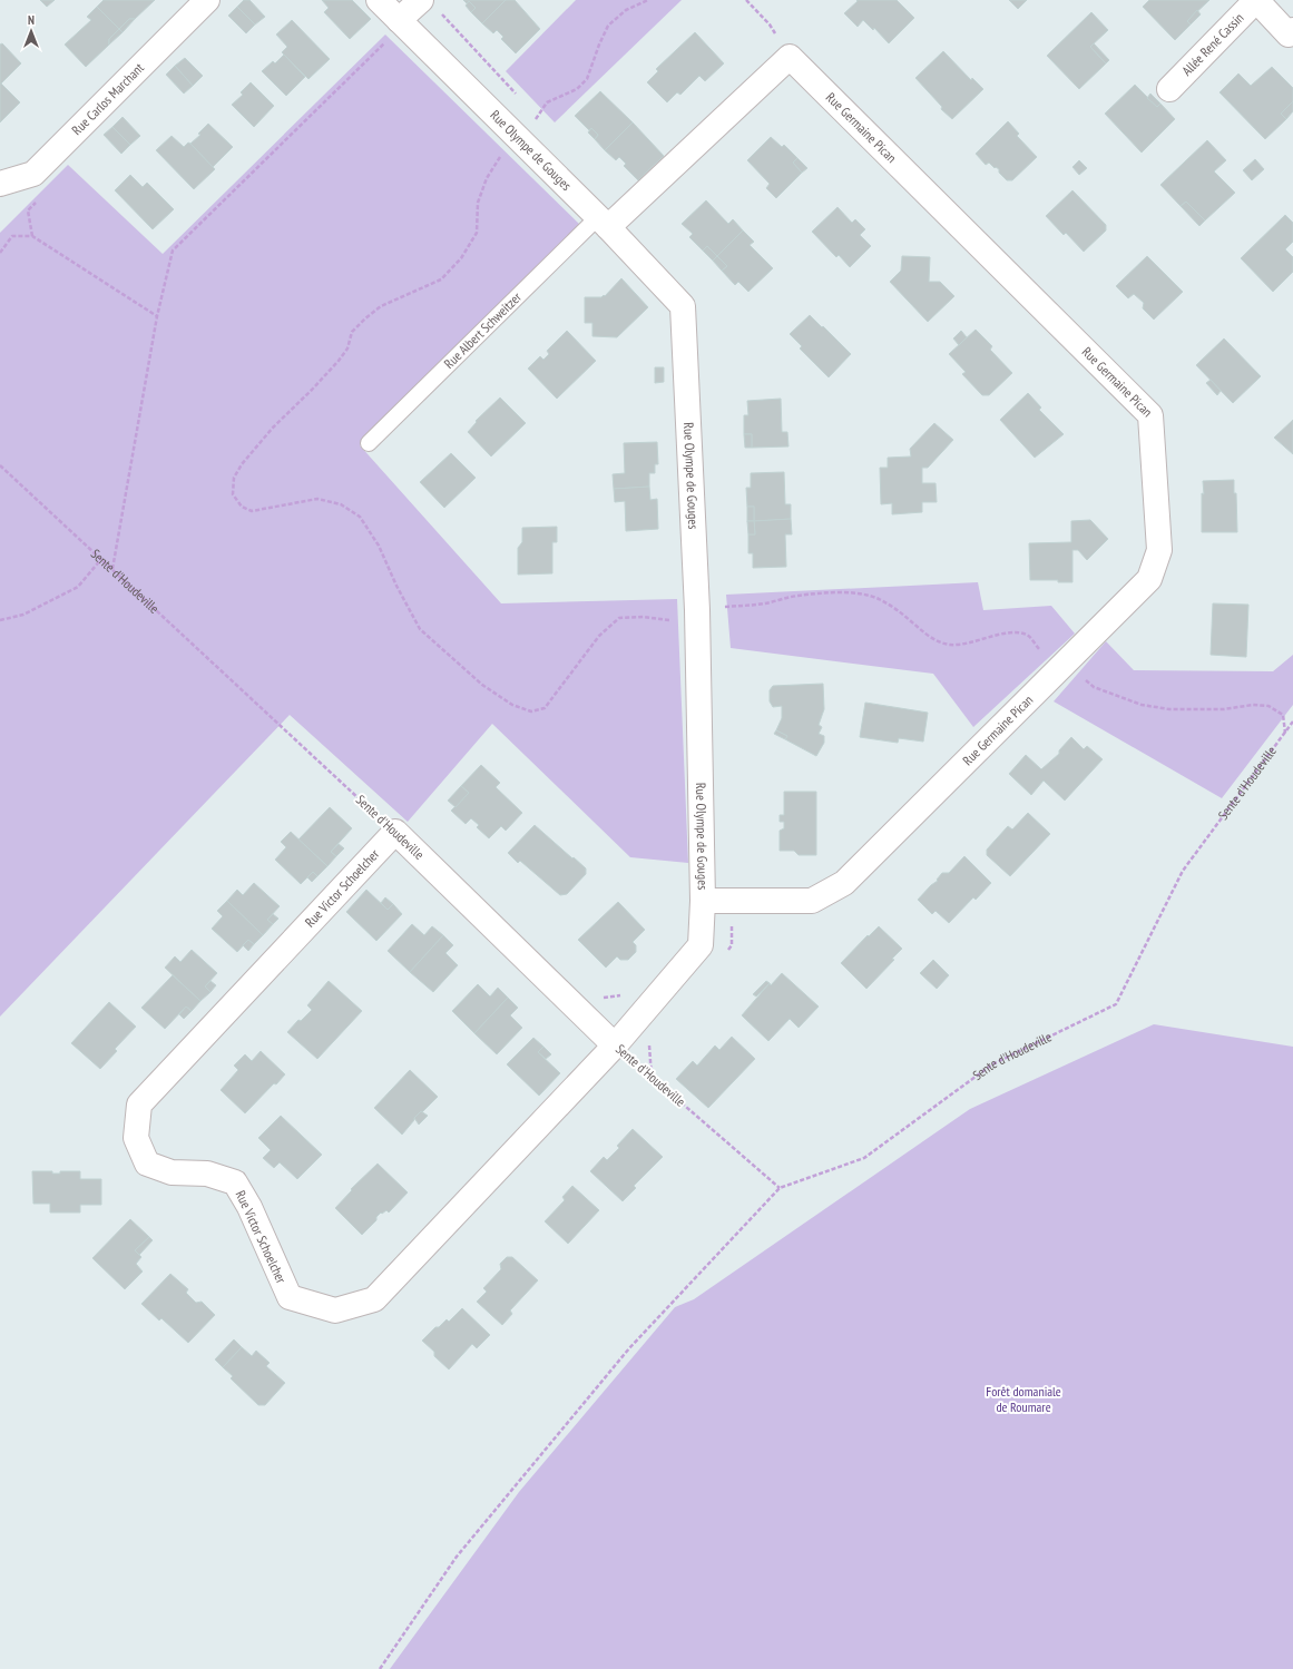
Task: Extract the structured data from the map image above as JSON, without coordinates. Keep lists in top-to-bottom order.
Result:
{
  "streets": {
    "street": [
      "Allée René Cassin",
      "Rue Carlos Marchant",
      "Rue Germaine Pican",
      "Rue Olympe de Gouges",
      "Sente d'Houdeville",
      "Rue Victor Schoelcher"
    ],
    "lane": ["Rue Albert Schweitzer"]
  },
  "crossings": [
    ["Rue Germaine Pican", "Rue Olympe de Gouges"],
    ["Rue Olympe de Gouges", "Rue Albert Schweitzer"],
    ["Rue Olympe de Gouges", "Sente d'Houdeville"],
    ["Rue Olympe de Gouges", "Rue Victor Schoelcher"],
    ["Sente d'Houdeville", "Rue Victor Schoelcher"]
  ],
  "parks": ["Forêt domaniale de Roumare"],
  "north": "top"
}
